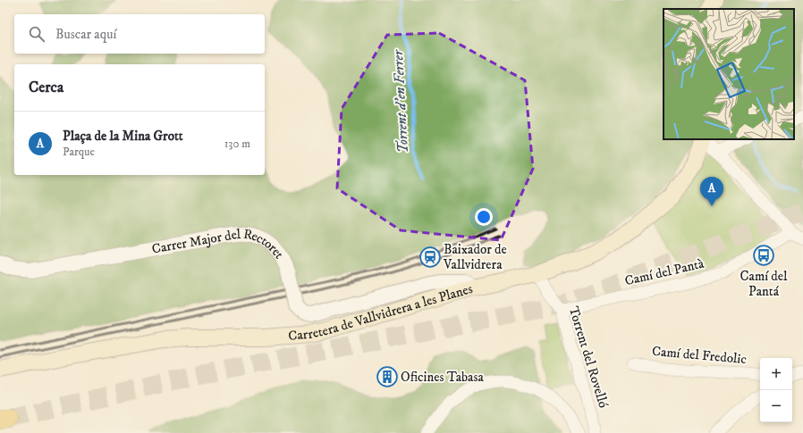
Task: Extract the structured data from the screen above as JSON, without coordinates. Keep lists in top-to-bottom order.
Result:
{
  "streets": {
    "main road": ["Carretera de Vallvidrera a les Planes"],
    "street": [
      "Carrer Major del Rectoret",
      "Camí del Pantà",
      "Camí del Fredolic",
      "Torrent del Rovelló"
    ]
  },
  "crossings": [
    ["Carrer Major del Rectoret", "Carretera de Vallvidrera a les Planes"],
    ["Camí del Pantà", "Torrent del Rovelló"],
    ["Carretera de Vallvidrera a les Planes", "Torrent del Rovelló"]
  ],
  "water": ["Torrent d'en Ferrer"],
  "places": {
    "bus stop": ["Camí del Pantá"],
    "station": ["Baixador de Vallvidrera"],
    "building": ["Oficines Tabasa"]
  },
  "page": {
    "search": "Buscar aquí",
    "heading": "Cerca",
    "list": [
      {
        "mark": "A",
        "name": "Plaça de la Mina Grott",
        "note": "Parque",
        "value": "130 m"
      }
    ],
    "pins": "A",
    "map_buttons": ["+", "−"]
  }
}
